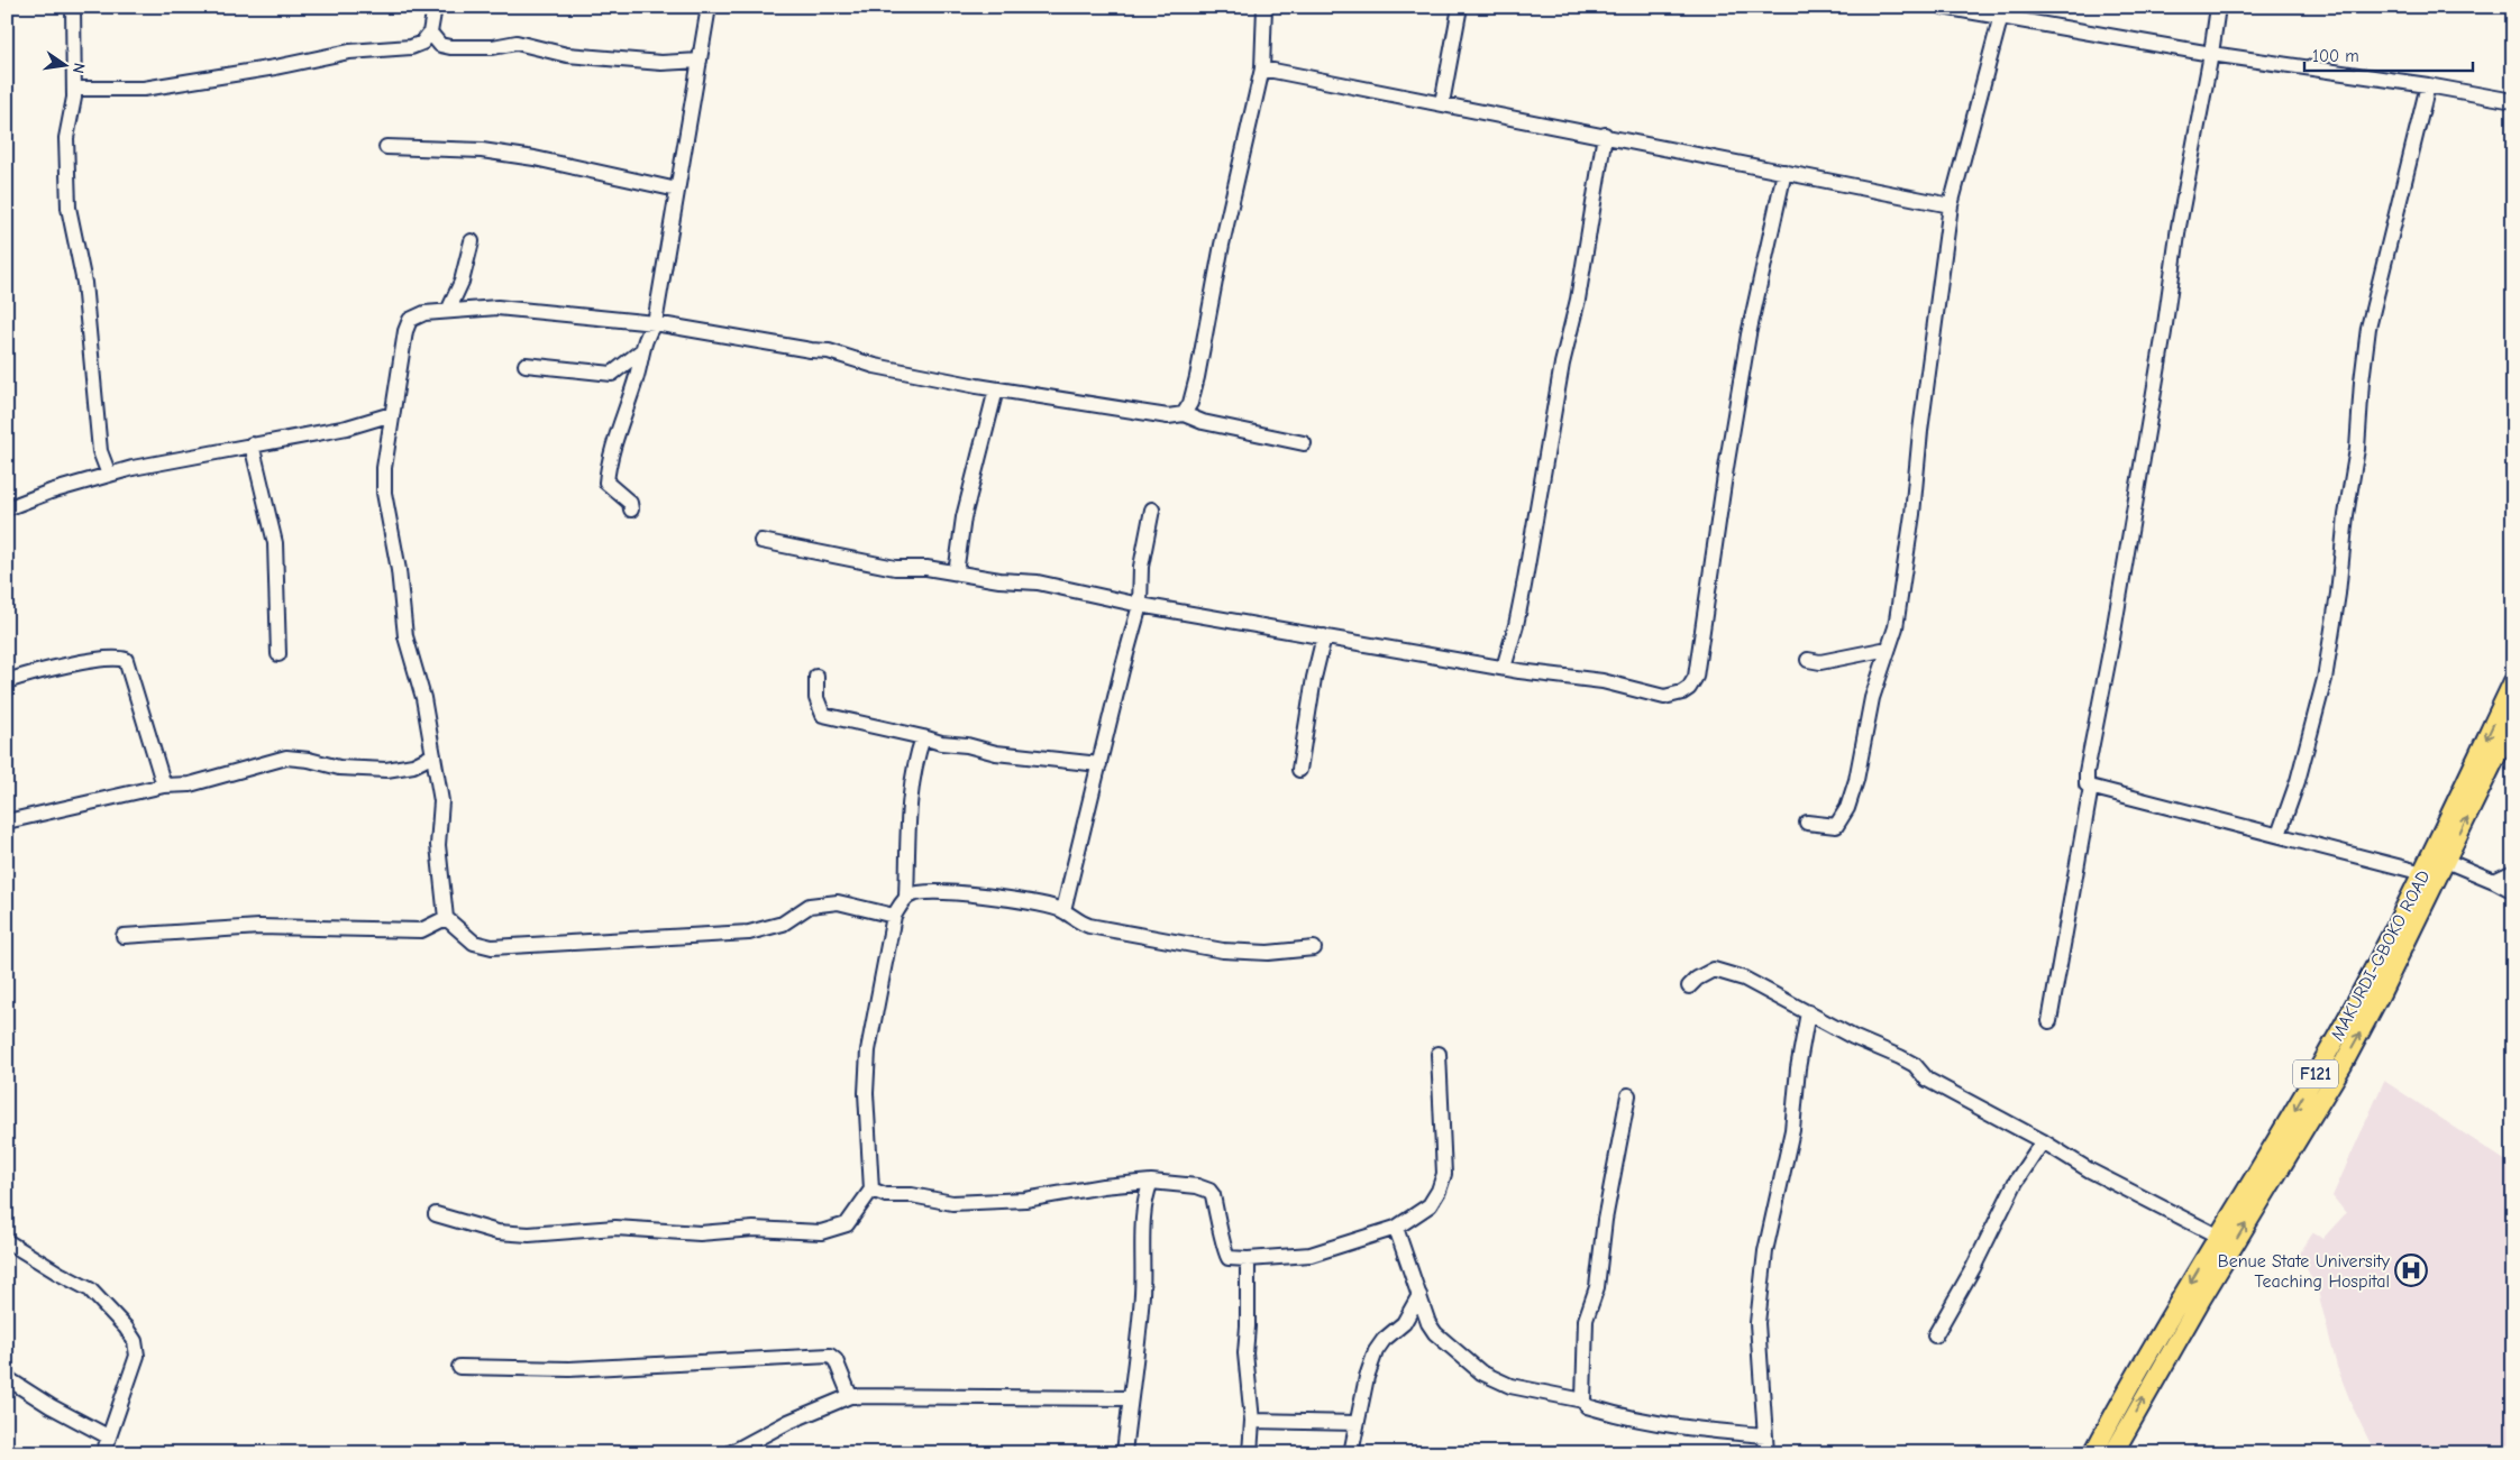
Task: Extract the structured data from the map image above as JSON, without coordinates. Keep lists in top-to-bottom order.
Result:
{
  "streets": {
    "main road": ["MAKURDI-GBOKO ROAD", "F121"]
  },
  "places": {
    "hospital": ["Benue State University Teaching Hospital"]
  },
  "scale_bar": "100 m",
  "north": "right"
}
